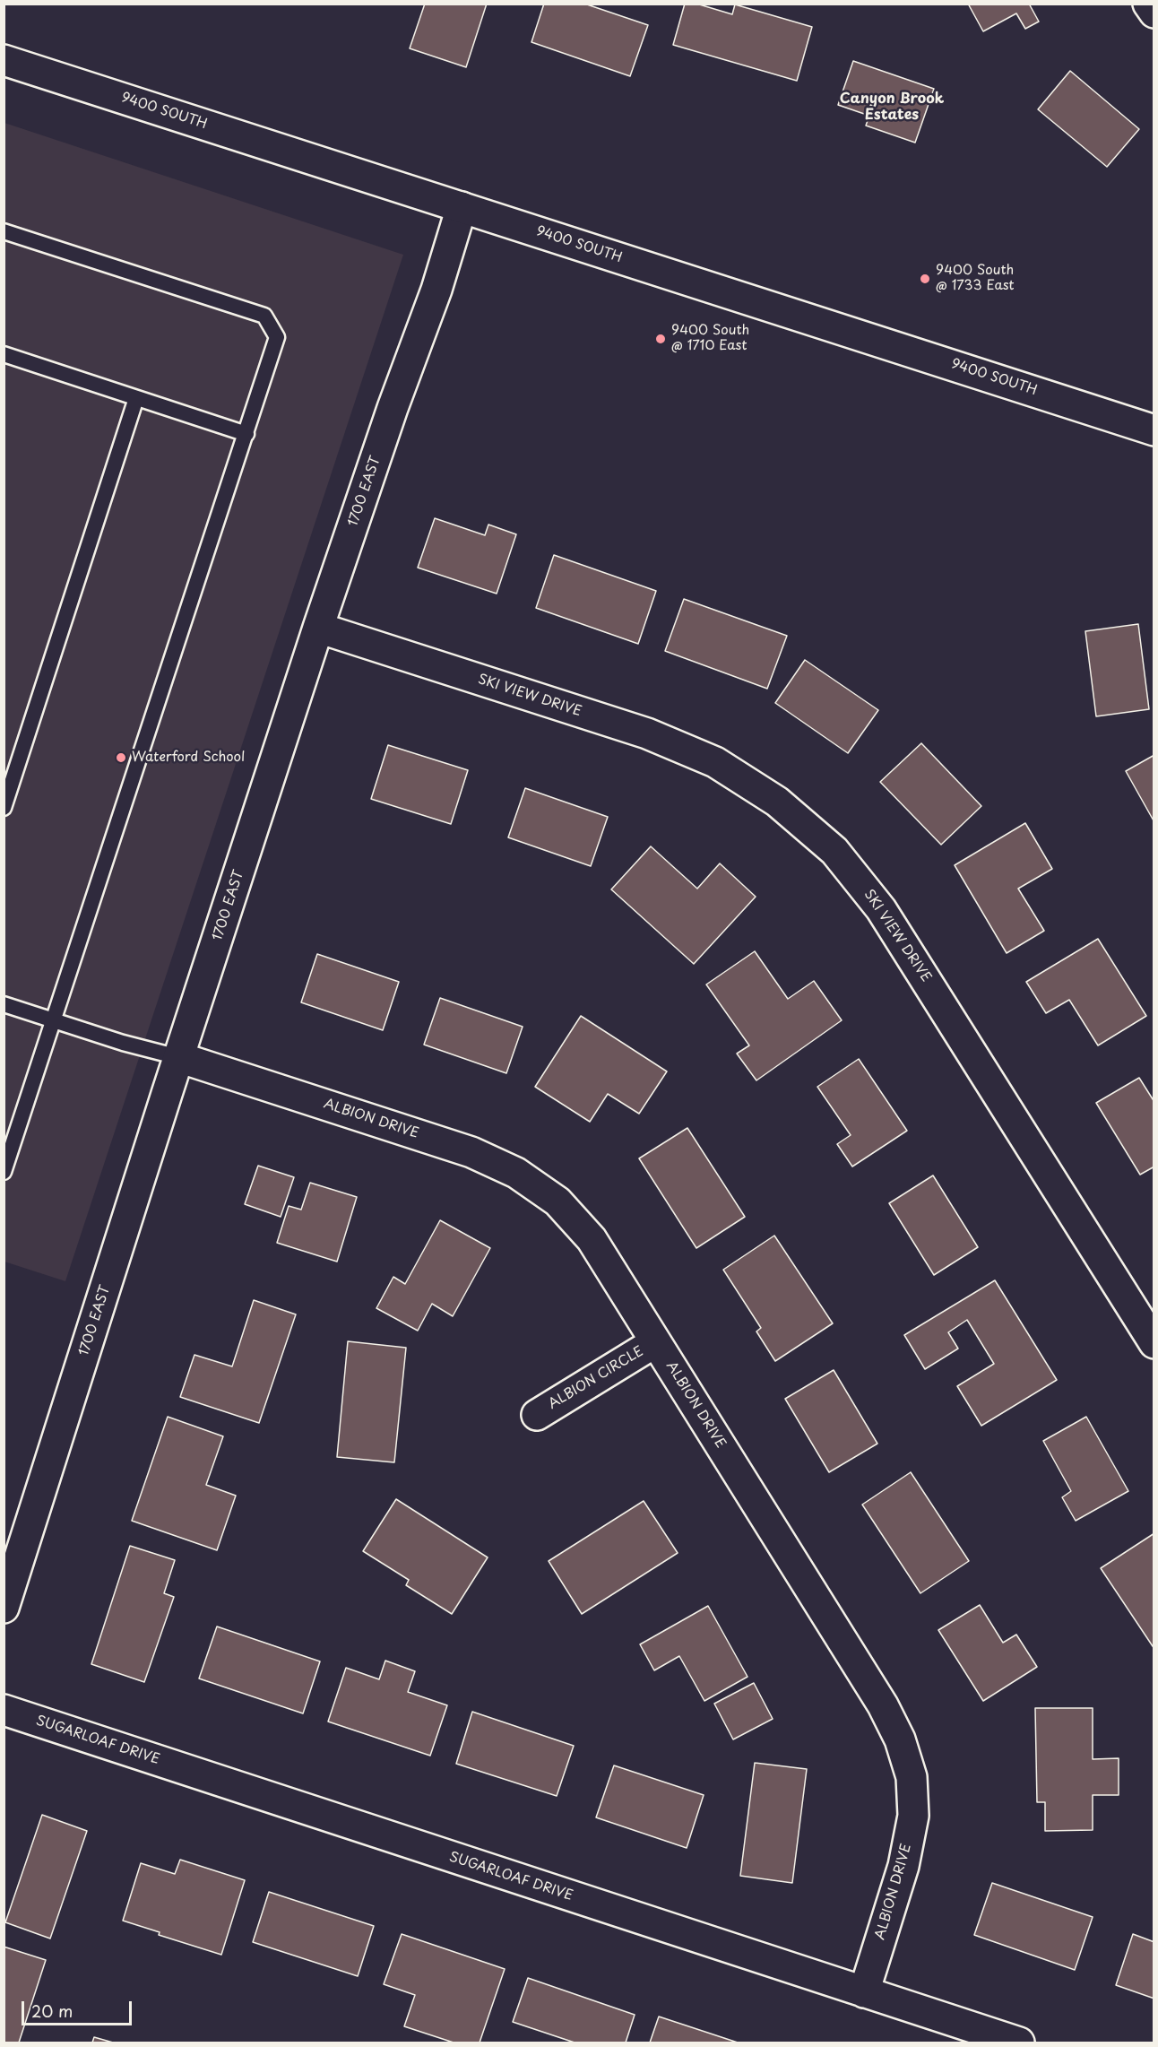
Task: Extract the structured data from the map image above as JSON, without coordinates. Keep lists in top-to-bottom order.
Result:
{
  "streets": {
    "street": [
      "9400 SOUTH",
      "1700 EAST",
      "SKI VIEW DRIVE",
      "ALBION DRIVE",
      "ALBION CIRCLE",
      "SUGARLOAF DRIVE"
    ]
  },
  "crossings": [
    ["9400 SOUTH", "1700 EAST"],
    ["1700 EAST", "SKI VIEW DRIVE"],
    ["1700 EAST", "ALBION DRIVE"],
    ["ALBION DRIVE", "ALBION CIRCLE"],
    ["ALBION DRIVE", "SUGARLOAF DRIVE"]
  ],
  "districts": ["Canyon Brook Estates"],
  "places": ["9400 South @ 1733 East", "9400 South @ 1710 East", "Waterford School"],
  "scale_bar": "20 m"
}
